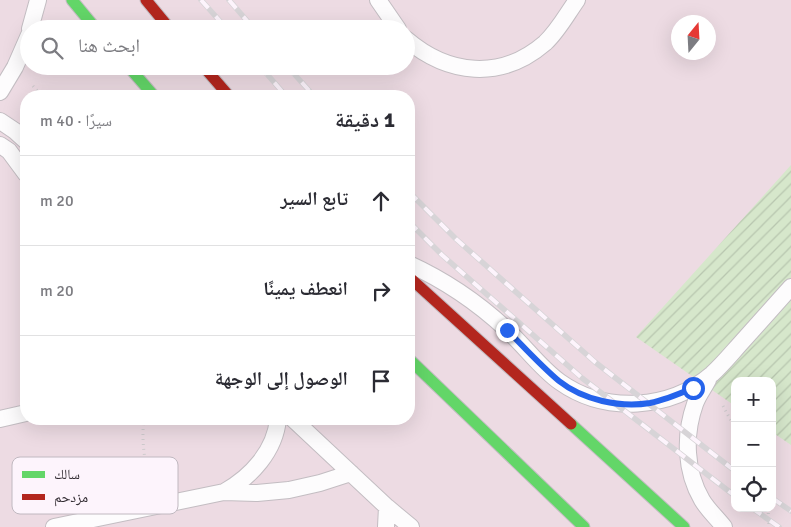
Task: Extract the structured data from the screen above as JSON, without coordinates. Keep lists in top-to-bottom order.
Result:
{
  "legend": ["سالك", "مزدحم"],
  "north": "top",
  "page": {
    "search": "ابحث هنا",
    "heading": ["1 دقيقة", "سيرًا · 40 m"],
    "list": [
      ["تابع السير", "20 m"],
      ["انعطف يمينًا", "20 m"],
      "الوصول إلى الوجهة"
    ],
    "map_buttons": ["+", "−"]
  }
}
